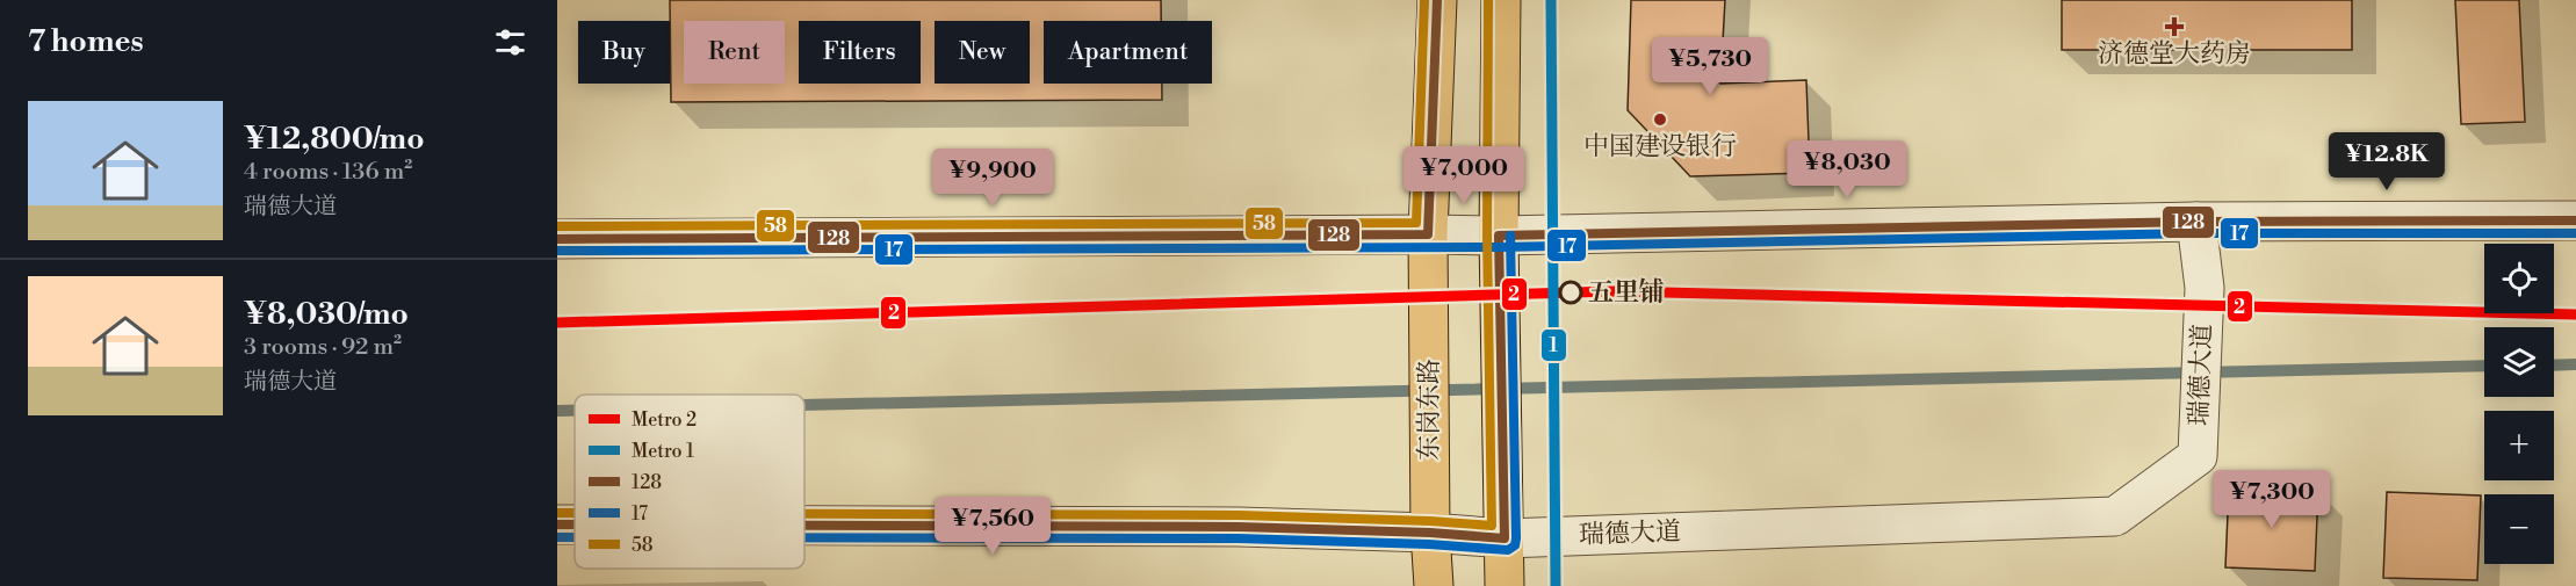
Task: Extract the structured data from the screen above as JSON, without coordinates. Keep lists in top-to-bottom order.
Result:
{
  "streets": {
    "main road": ["东岗东路"],
    "street": ["瑞德大道"]
  },
  "crossings": [
    ["瑞德大道", "东岗东路"]
  ],
  "places": {
    "health": ["济德堂大药房"],
    "other": ["中国建设银行", "五里铺"]
  },
  "lines": [
    "metro line 1",
    "transit line 128",
    "transit line 58",
    "transit line 17",
    "metro line 2"
  ],
  "legend": [
    "Metro 2",
    "Metro 1",
    "128",
    "17",
    "58"
  ],
  "page": {
    "heading": "7 homes",
    "chip": [
      "Buy",
      "Rent",
      "Filters",
      "New",
      "Apartment"
    ],
    "price": [
      "¥5,730",
      "¥12.8K",
      "¥8,030",
      "¥7,000",
      "¥9,900",
      "¥7,300",
      "¥7,560"
    ],
    "list": [
      {
        "name": "¥12,800/mo",
        "note": "4 rooms · 136 m² · 瑞德大道"
      },
      {
        "name": "¥8,030/mo",
        "note": "3 rooms · 92 m² · 瑞德大道"
      }
    ],
    "map_buttons": ["+", "−"]
  }
}
